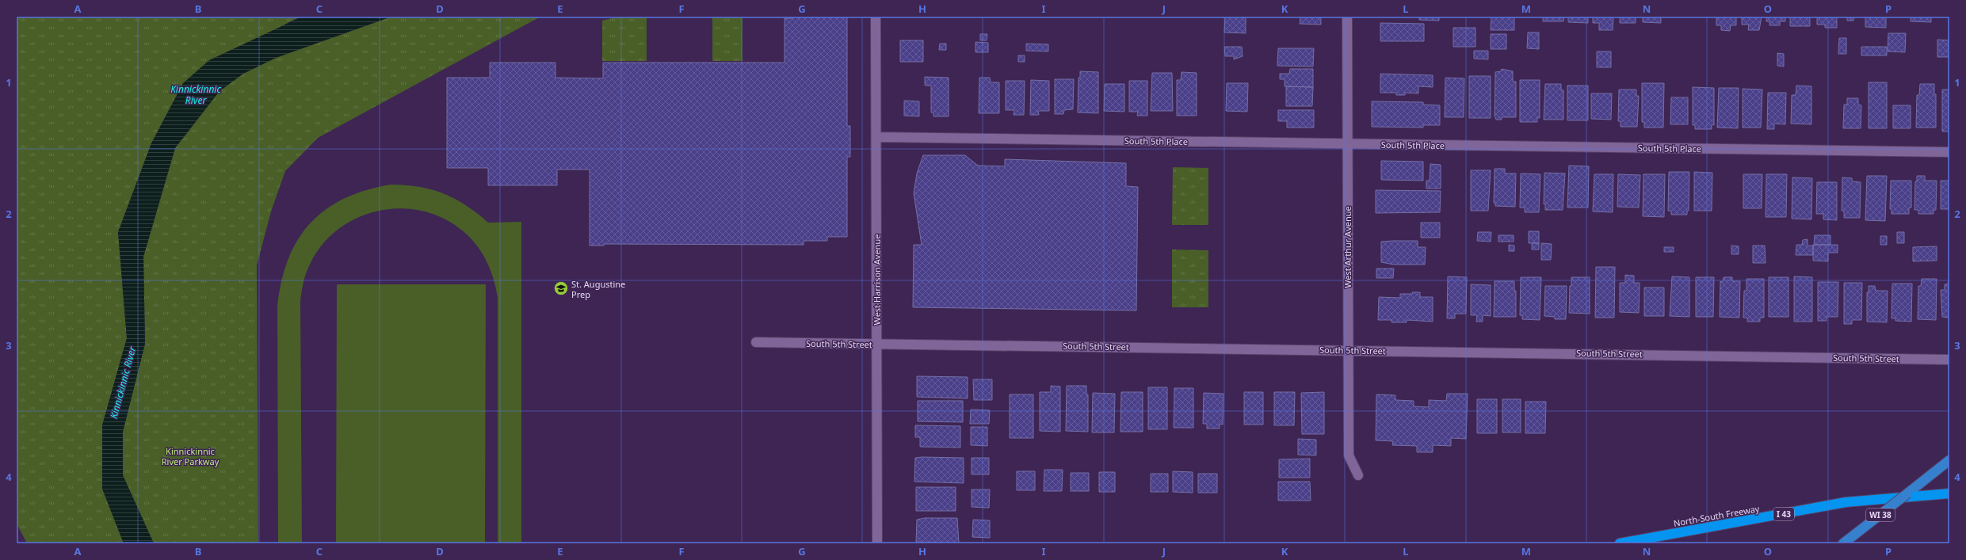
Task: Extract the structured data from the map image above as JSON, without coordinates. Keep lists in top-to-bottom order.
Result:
{
  "streets": {
    "highway": ["I 43", "North-South Freeway"],
    "main road": ["WI 38"],
    "street": [
      "South 5th Place",
      "West Arthur Avenue",
      "West Harrison Avenue",
      "South 5th Street"
    ]
  },
  "crossings": [
    ["South 5th Place", "West Arthur Avenue"],
    ["South 5th Place", "West Harrison Avenue"],
    ["West Arthur Avenue", "South 5th Street"],
    ["West Harrison Avenue", "South 5th Street"]
  ],
  "water": ["Kinnickinnic River"],
  "parks": ["Kinnickinnic River Parkway"],
  "places": {
    "school or university": ["St. Augustine Prep"]
  },
  "grid": {
    "columns": [
      "A",
      "B",
      "C",
      "D",
      "E",
      "F",
      "G",
      "H",
      "I",
      "J",
      "K",
      "L",
      "M",
      "N",
      "O",
      "P"
    ],
    "rows": [
      "1",
      "2",
      "3",
      "4"
    ]
  }
}
